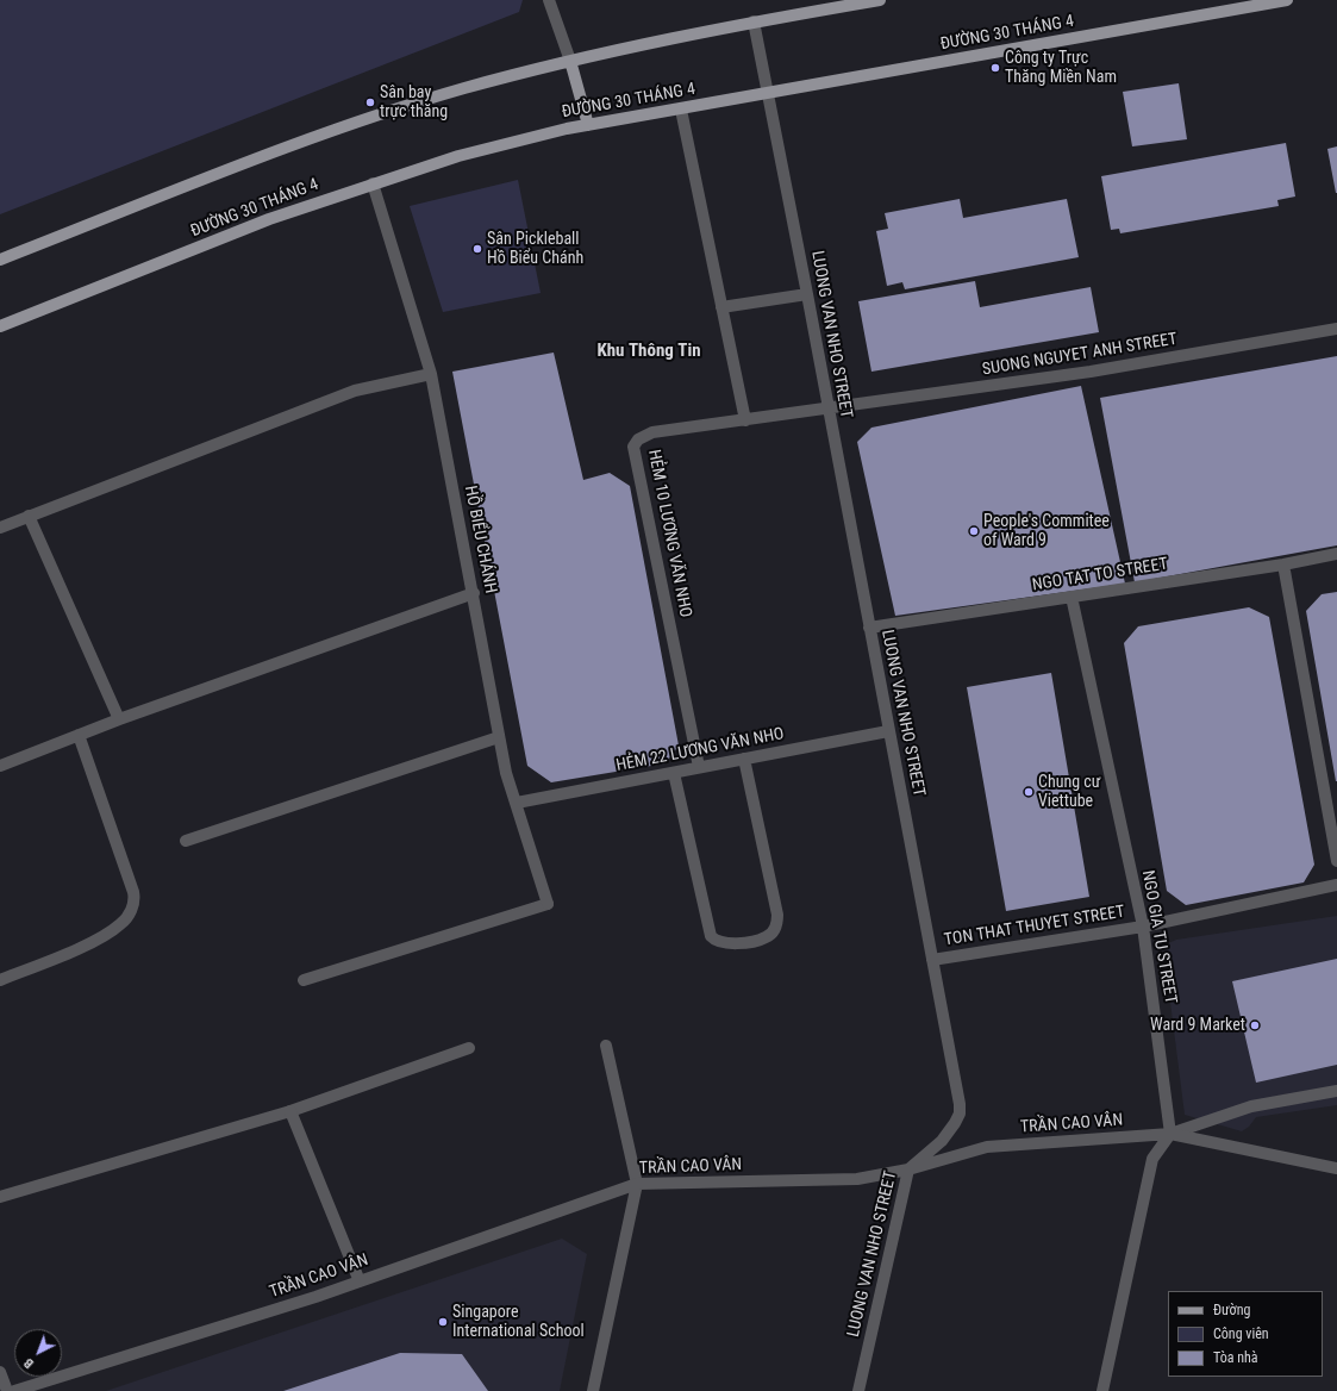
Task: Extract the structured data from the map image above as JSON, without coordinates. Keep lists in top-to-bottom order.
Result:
{
  "streets": {
    "main road": ["ĐƯỜNG 30 THÁNG 4"],
    "street": [
      "LUONG VAN NHO STREET",
      "SUONG NGUYET ANH STREET",
      "HẺM 10 LƯƠNG VĂN NHO",
      "HỒ BIỂU CHÁNH",
      "NGO TAT TO STREET",
      "HẺM 22 LƯƠNG VĂN NHO",
      "TON THAT THUYET STREET",
      "NGO GIA TU STREET",
      "TRẦN CAO VÂN"
    ]
  },
  "crossings": [
    ["ĐƯỜNG 30 THÁNG 4", "LUONG VAN NHO STREET"],
    ["ĐƯỜNG 30 THÁNG 4", "HỒ BIỂU CHÁNH"],
    ["LUONG VAN NHO STREET", "SUONG NGUYET ANH STREET"],
    ["LUONG VAN NHO STREET", "HẺM 10 LƯƠNG VĂN NHO"],
    ["LUONG VAN NHO STREET", "NGO TAT TO STREET"],
    ["LUONG VAN NHO STREET", "HẺM 22 LƯƠNG VĂN NHO"],
    ["LUONG VAN NHO STREET", "TON THAT THUYET STREET"],
    ["LUONG VAN NHO STREET", "TRẦN CAO VÂN"],
    ["SUONG NGUYET ANH STREET", "HẺM 10 LƯƠNG VĂN NHO"],
    ["HẺM 10 LƯƠNG VĂN NHO", "HẺM 22 LƯƠNG VĂN NHO"],
    ["HỒ BIỂU CHÁNH", "HẺM 22 LƯƠNG VĂN NHO"],
    ["NGO TAT TO STREET", "NGO GIA TU STREET"],
    ["TON THAT THUYET STREET", "NGO GIA TU STREET"],
    ["NGO GIA TU STREET", "TRẦN CAO VÂN"]
  ],
  "districts": ["Khu Thông Tin"],
  "places": [
    "Công ty Trực Thăng Miền Nam",
    "Sân bay trực thăng",
    "Sân Pickleball Hồ Biểu Chánh",
    "People's Commitee of Ward 9",
    "Chung cư Viettube",
    "Ward 9 Market",
    "Singapore International School"
  ],
  "legend": ["Đường", "Công viên", "Tòa nhà"],
  "north": "bottom left"
}
